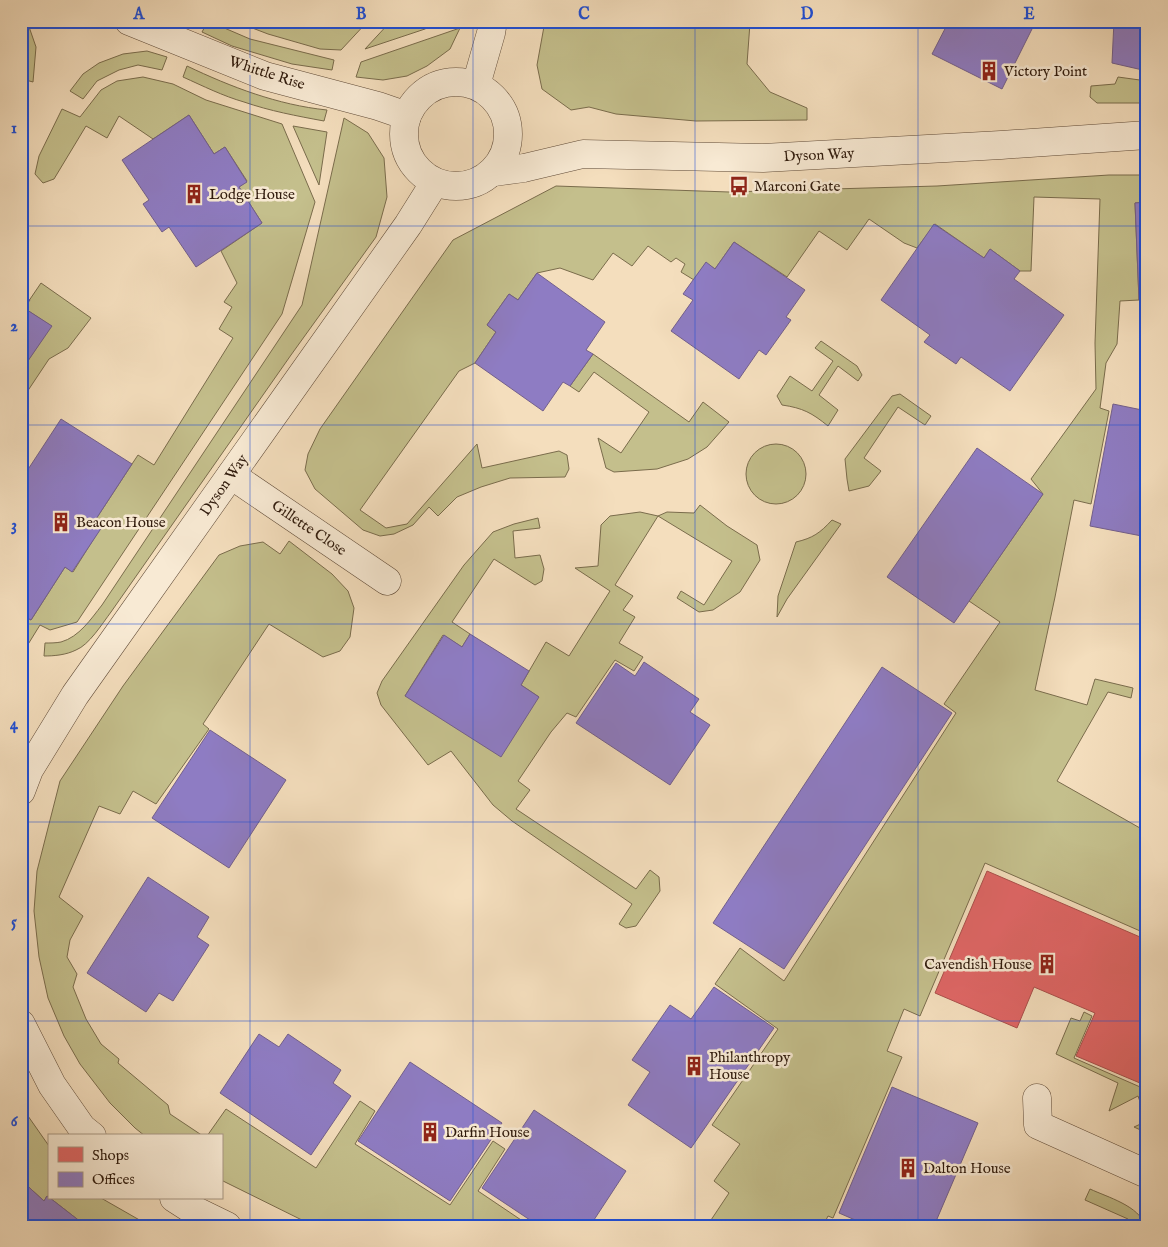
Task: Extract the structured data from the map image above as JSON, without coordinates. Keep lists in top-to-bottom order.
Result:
{
  "streets": {
    "street": ["Whittle Rise", "Dyson Way", "Gillette Close"]
  },
  "crossings": [
    ["Whittle Rise", "Dyson Way"],
    ["Dyson Way", "Gillette Close"]
  ],
  "places": {
    "building": [
      "Victory Point",
      "Lodge House",
      "Beacon House",
      "Cavendish House",
      "Philanthropy House",
      "Darfin House",
      "Dalton House"
    ],
    "bus stop": ["Marconi Gate"]
  },
  "legend": ["Shops", "Offices"],
  "grid": {
    "columns": [
      "A",
      "B",
      "C",
      "D",
      "E"
    ],
    "rows": [
      "1",
      "2",
      "3",
      "4",
      "5",
      "6"
    ]
  }
}
